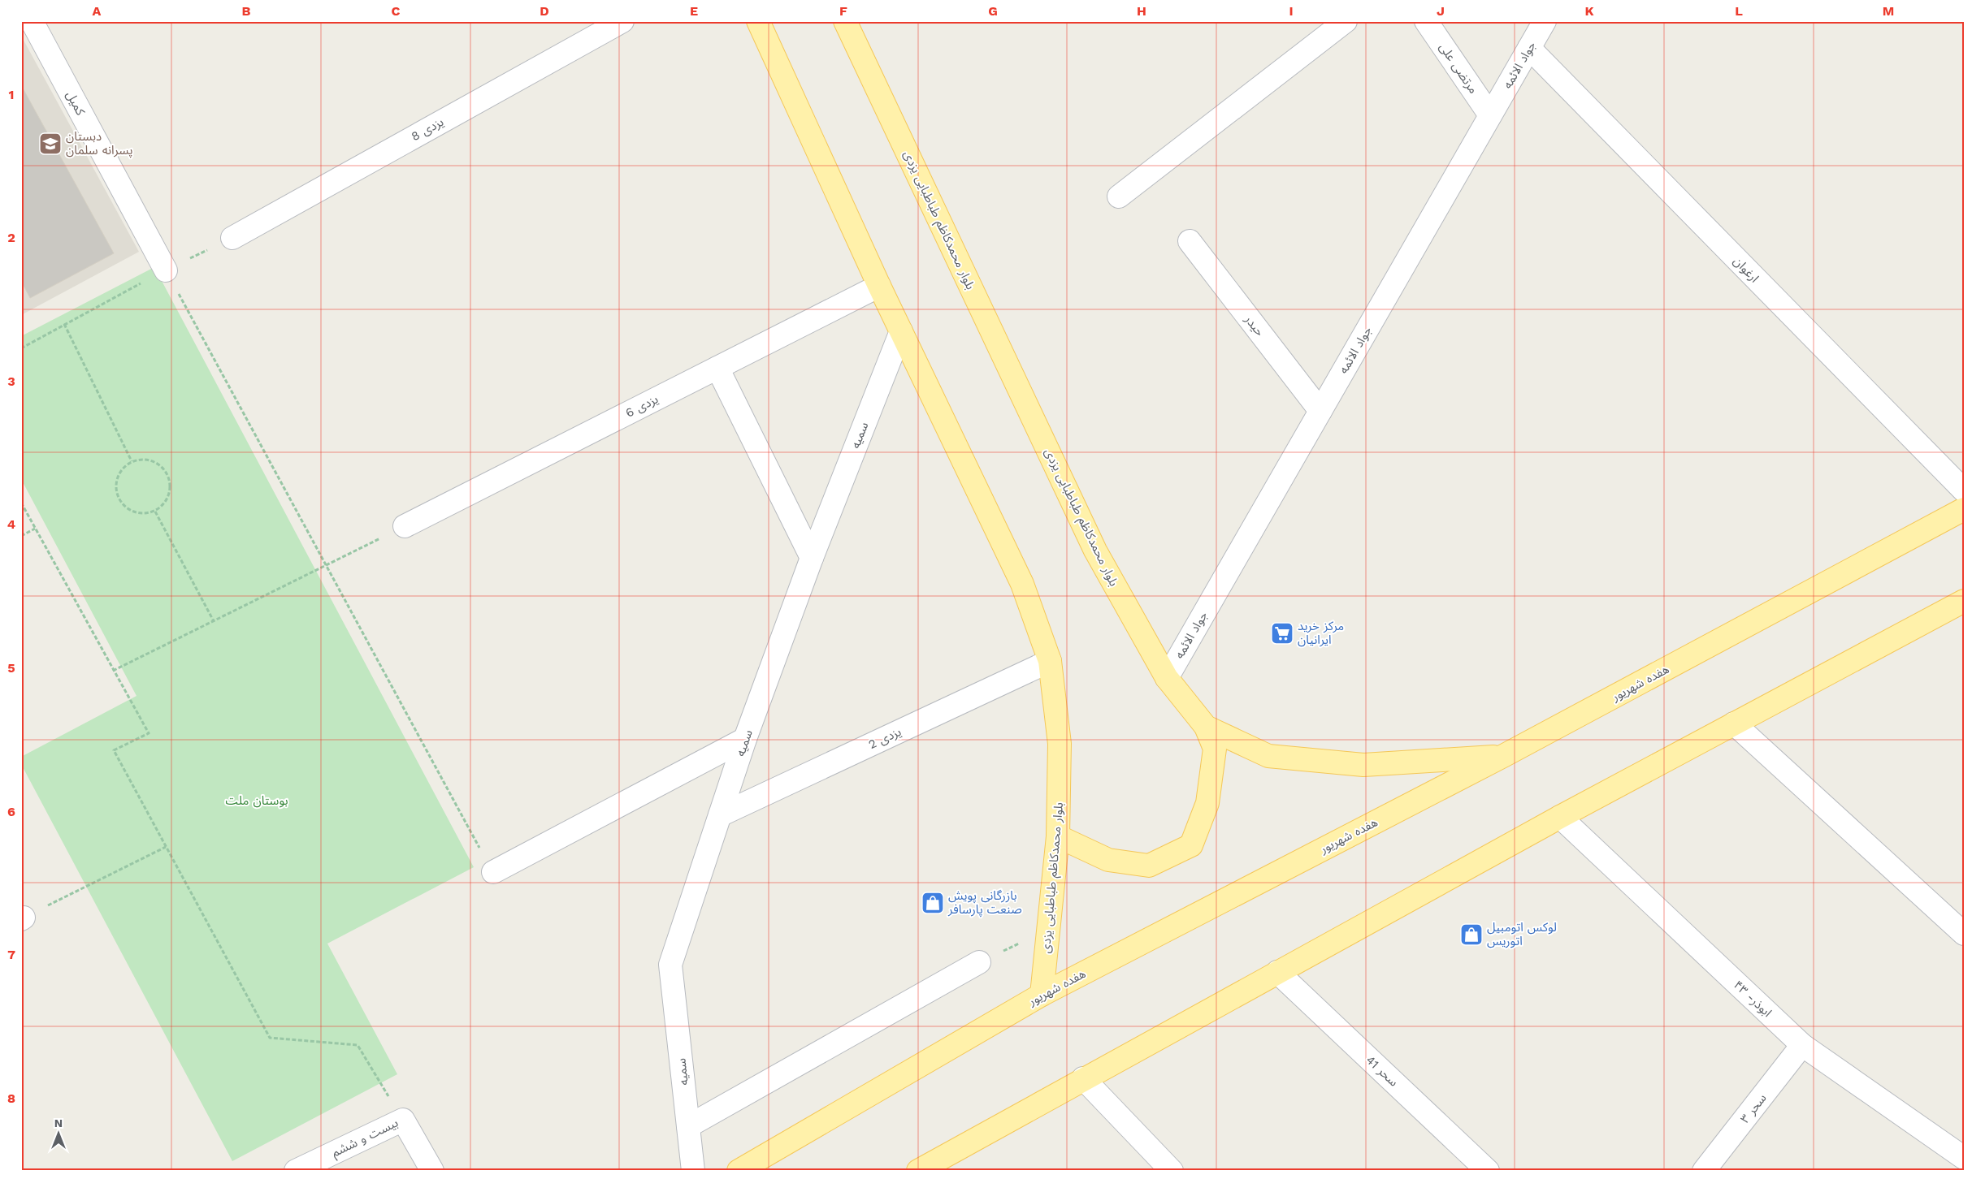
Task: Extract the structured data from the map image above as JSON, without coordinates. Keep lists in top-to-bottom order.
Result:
{
  "streets": {
    "main road": ["بلوار محمدکاظم طباطبایی یزدی", "هفده شهریور"],
    "street": [
      "جواد الائمه",
      "مرتضی علی",
      "کمیل",
      "یزدی 8",
      "ارغوان",
      "حیدر",
      "یزدی 6",
      "سمیه",
      "یزدی 2",
      "ابوذر- ۴۳",
      "سحر 41",
      "سحر ۳",
      "بیست و ششم"
    ]
  },
  "crossings": [
    ["جواد الائمه", "مرتضی علی"],
    ["جواد الائمه", "بلوار محمدکاظم طباطبایی یزدی"],
    ["جواد الائمه", "ارغوان"],
    ["جواد الائمه", "حیدر"],
    ["بلوار محمدکاظم طباطبایی یزدی", "یزدی 6"],
    ["بلوار محمدکاظم طباطبایی یزدی", "سمیه"],
    ["بلوار محمدکاظم طباطبایی یزدی", "هفده شهریور"],
    ["بلوار محمدکاظم طباطبایی یزدی", "یزدی 2"],
    ["سمیه", "یزدی 2"],
    ["ابوذر- ۴۳", "سحر ۳"]
  ],
  "parks": ["بوستان ملت"],
  "places": {
    "school or university": ["دبستان پسرانه سلمان"],
    "supermarket": ["مرکز خرید ایرانیان"],
    "shop": ["بازرگانی پویش صنعت پارسافر", "لوکس اتومبیل اتوریس"]
  },
  "north": "top",
  "grid": {
    "columns": [
      "A",
      "B",
      "C",
      "D",
      "E",
      "F",
      "G",
      "H",
      "I",
      "J",
      "K",
      "L",
      "M"
    ],
    "rows": [
      "1",
      "2",
      "3",
      "4",
      "5",
      "6",
      "7",
      "8"
    ]
  }
}
